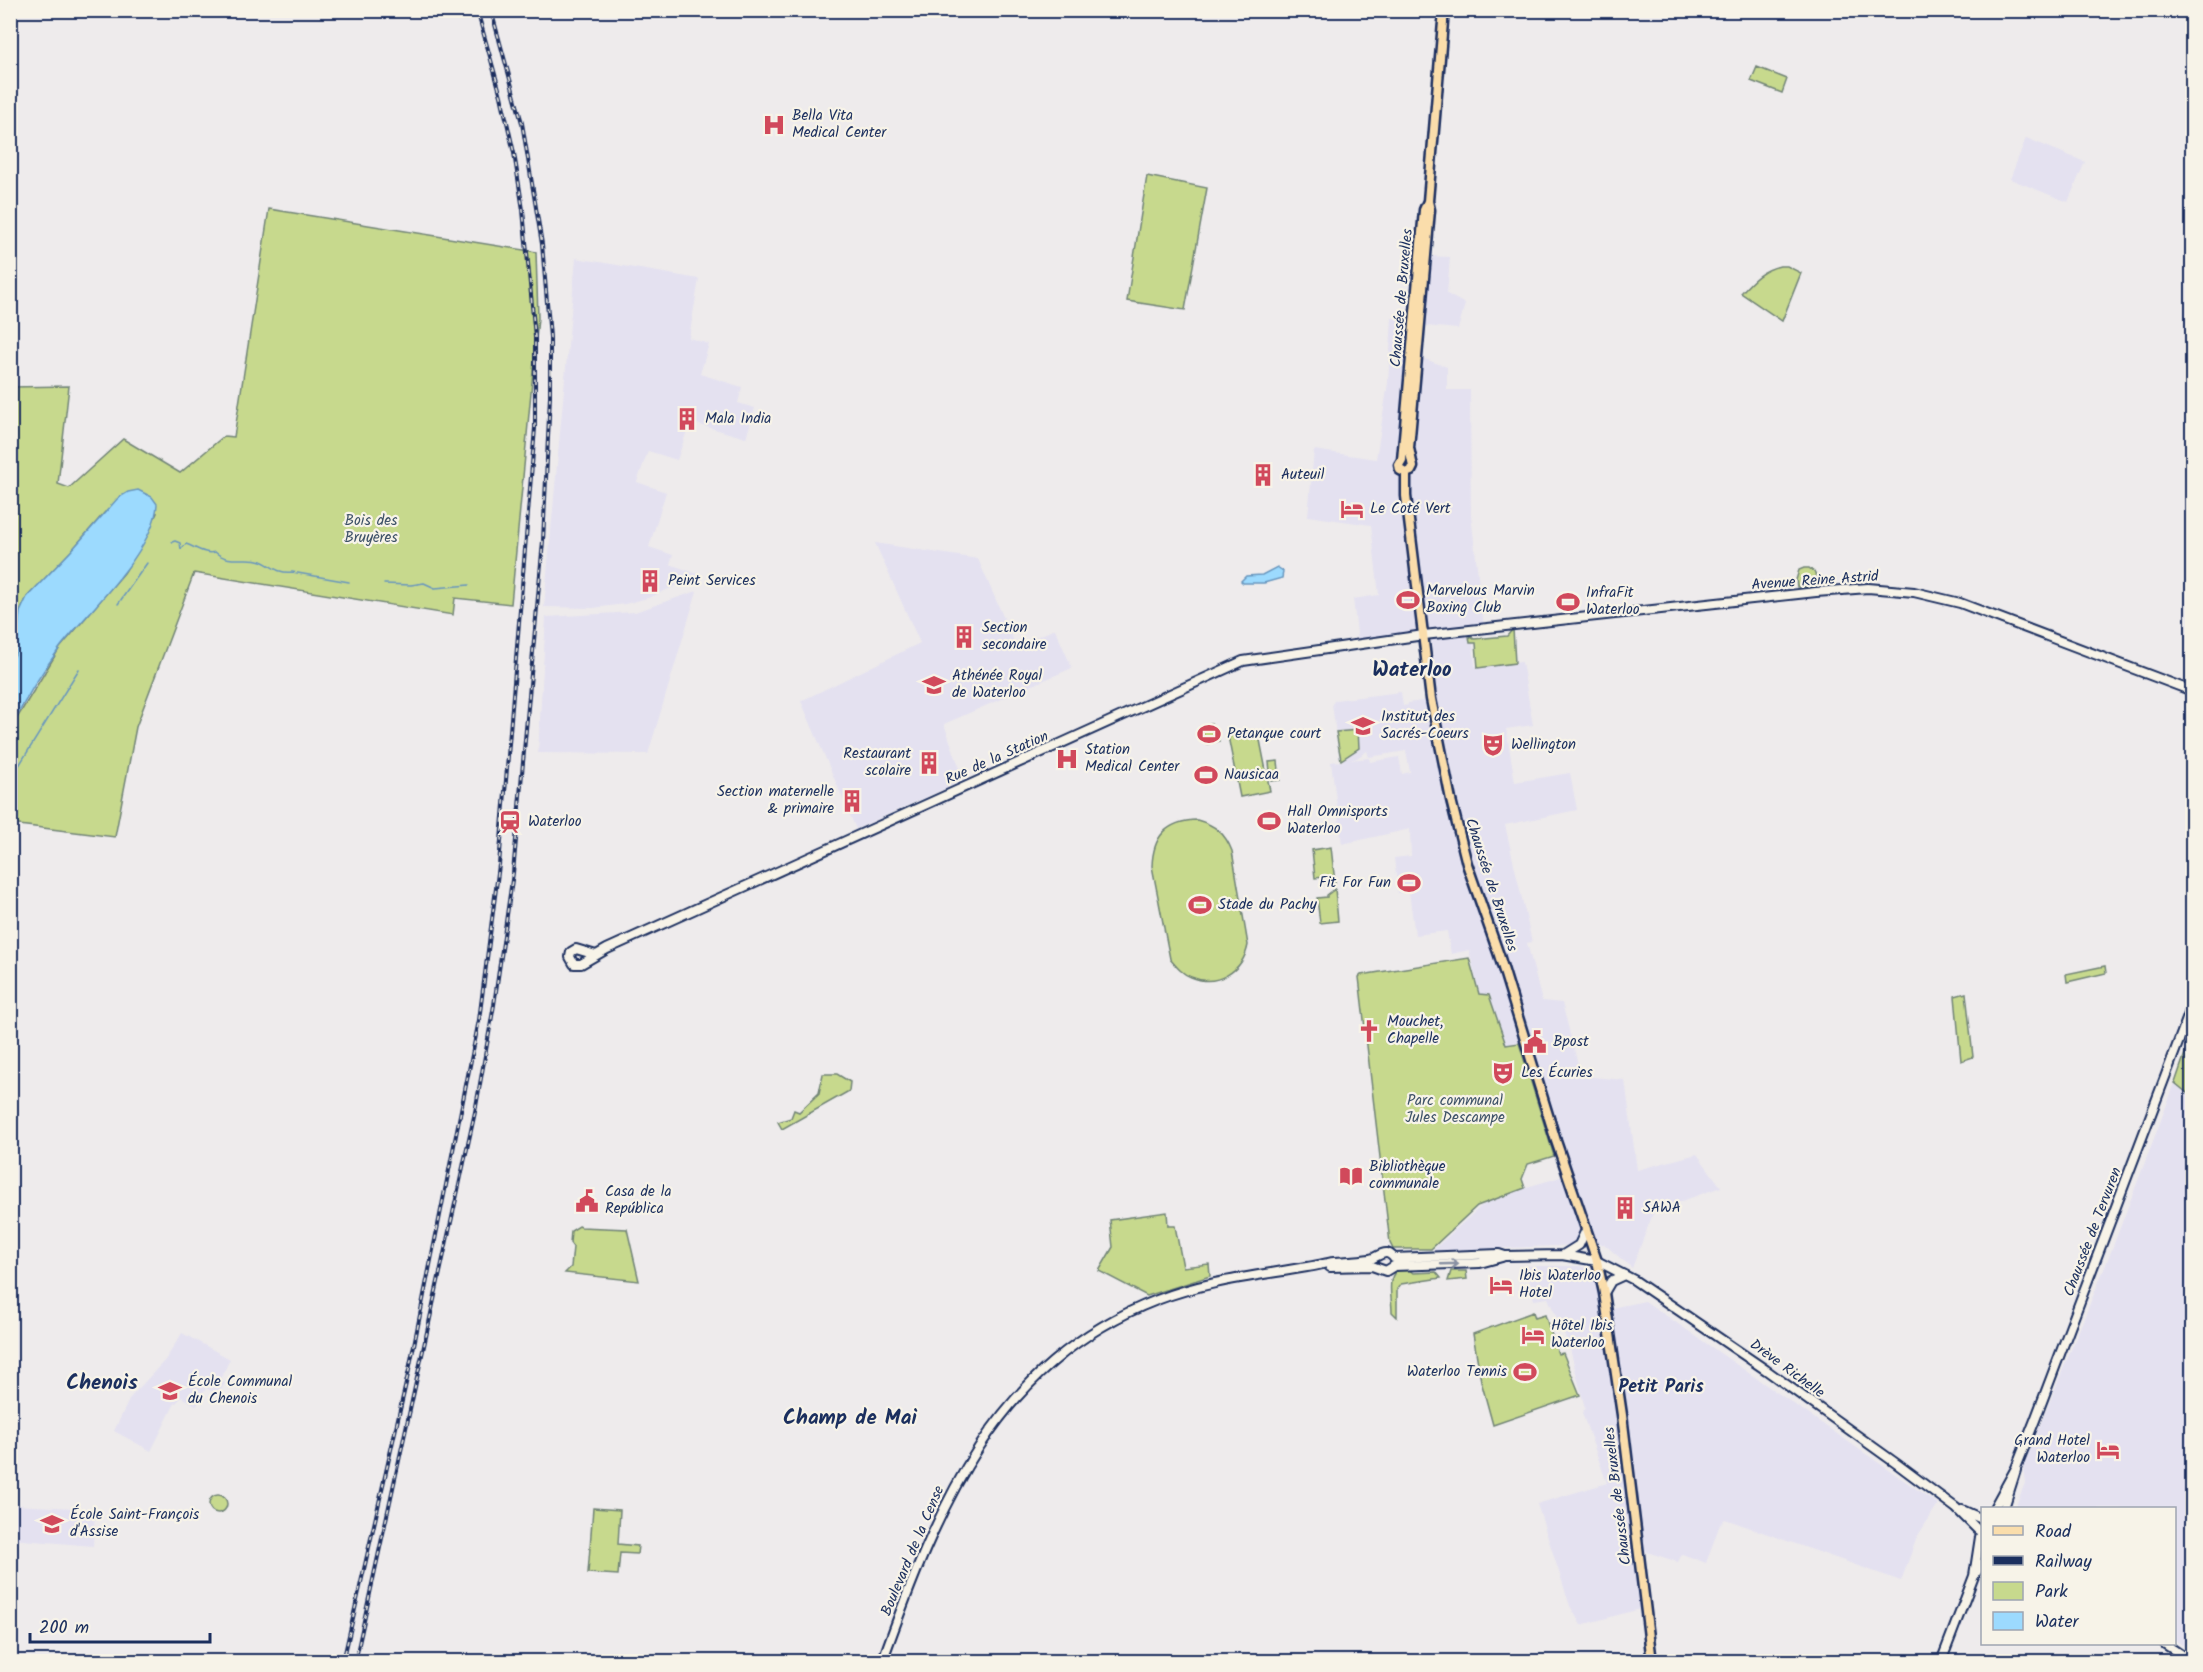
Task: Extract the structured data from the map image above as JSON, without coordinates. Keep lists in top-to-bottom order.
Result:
{
  "streets": {
    "main road": ["Chaussée de Bruxelles"],
    "street": [
      "Avenue Reine Astrid",
      "Rue de la Station",
      "Chaussée de Tervuren",
      "Drève Richelle",
      "Boulevard de la Cense"
    ]
  },
  "crossings": [
    ["Chaussée de Bruxelles", "Avenue Reine Astrid"],
    ["Chaussée de Bruxelles", "Rue de la Station"],
    ["Chaussée de Bruxelles", "Drève Richelle"],
    ["Avenue Reine Astrid", "Rue de la Station"],
    ["Drève Richelle", "Boulevard de la Cense"]
  ],
  "districts": [
    "Waterloo",
    "Chenois",
    "Petit Paris",
    "Champ de Mai"
  ],
  "parks": ["Bois des Bruyères", "Parc communal Jules Descampe"],
  "places": {
    "hospital": ["Bella Vita Medical Center", "Station Medical Center"],
    "building": [
      "Mala India",
      "Auteuil",
      "Peint Services",
      "Section secondaire",
      "Restaurant scolaire",
      "Section maternelle & primaire",
      "SAWA"
    ],
    "hotel": [
      "Le Coté Vert",
      "Ibis Waterloo Hotel",
      "Hôtel Ibis Waterloo",
      "Grand Hotel Waterloo"
    ],
    "sports": [
      "Marvelous Marvin Boxing Club",
      "InfraFit Waterloo",
      "Petanque court",
      "Nausicaa",
      "Hall Omnisports Waterloo",
      "Fit For Fun",
      "Stade du Pachy",
      "Waterloo Tennis"
    ],
    "school or university": [
      "Athénée Royal de Waterloo",
      "Institut des Sacrés-Coeurs",
      "École Communal du Chenois",
      "École Saint-François d'Assise"
    ],
    "theatre": ["Wellington", "Les Écuries"],
    "station": ["Waterloo"],
    "church": ["Mouchet, Chapelle"],
    "public building": ["Bpost", "Casa de la República"],
    "library": ["Bibliothèque communale"]
  },
  "legend": [
    "Road",
    "Railway",
    "Park",
    "Water"
  ],
  "scale_bar": "200 m"
}
